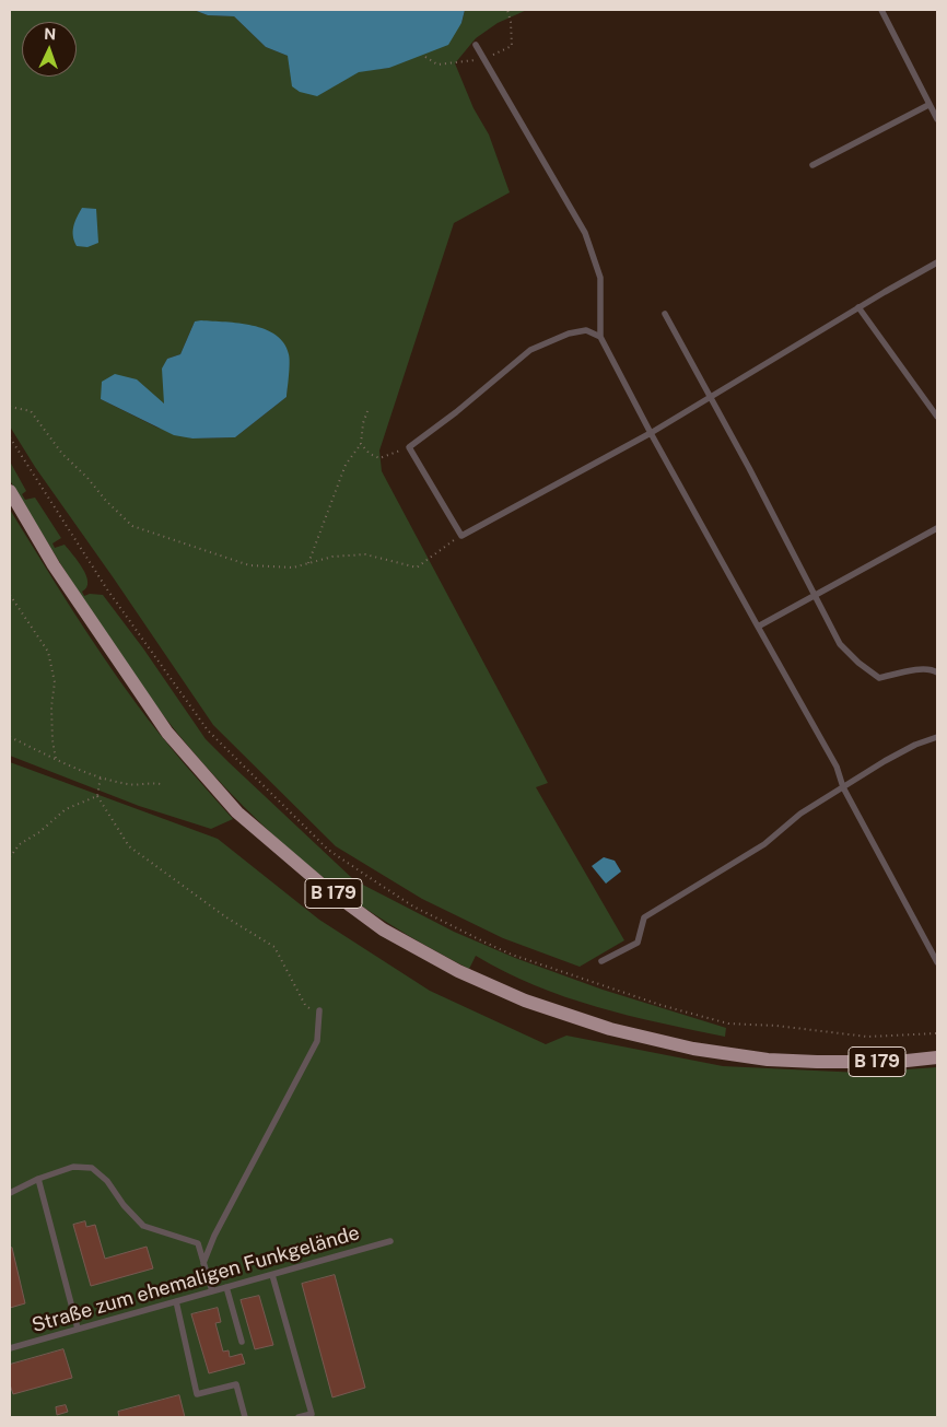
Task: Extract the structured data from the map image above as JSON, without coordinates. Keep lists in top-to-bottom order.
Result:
{
  "streets": {
    "main road": ["B 179"],
    "lane": ["Straße zum ehemaligen Funkgelände"]
  },
  "north": "top"
}
